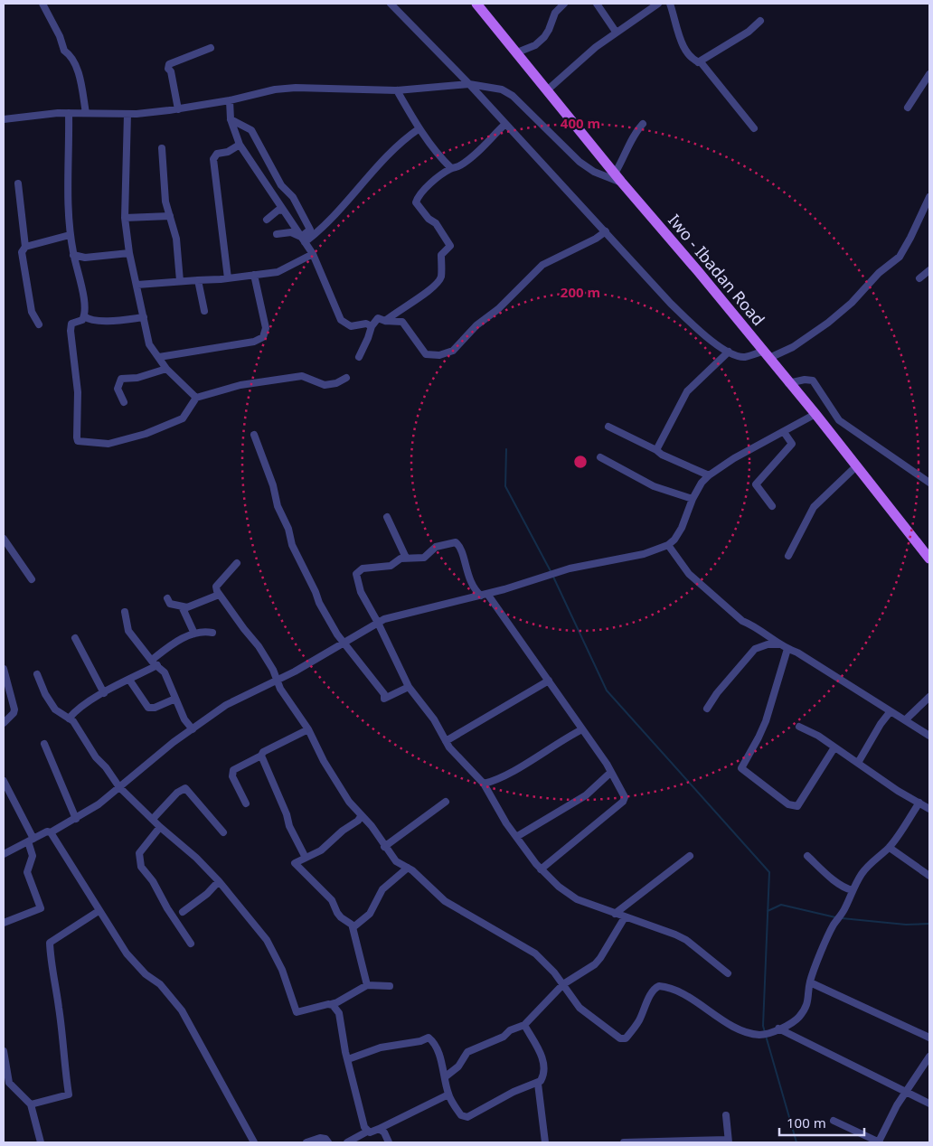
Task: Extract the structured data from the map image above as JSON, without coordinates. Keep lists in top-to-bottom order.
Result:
{
  "streets": {
    "main road": ["Iwo - Ibadan Road"]
  },
  "scale_bar": "100 m",
  "rings": ["400 m", "200 m"]
}
